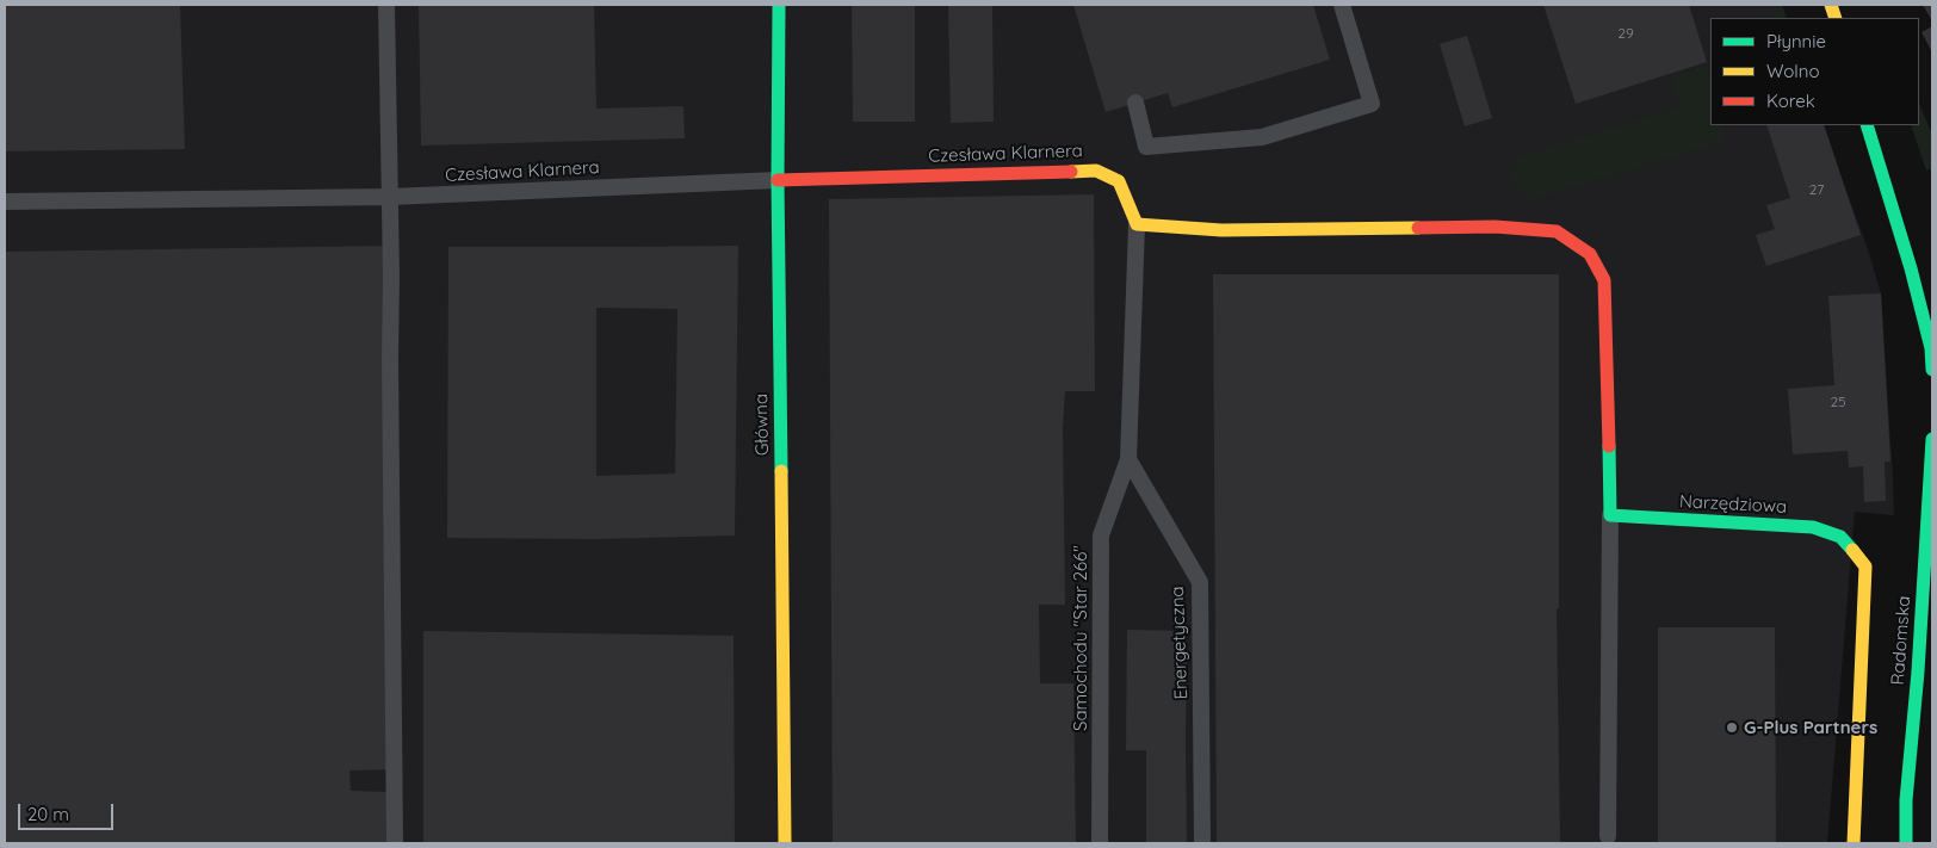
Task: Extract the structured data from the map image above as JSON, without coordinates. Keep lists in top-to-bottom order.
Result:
{
  "streets": {
    "street": [
      "Czesława Klarnera",
      "Główna",
      "Narzędziowa",
      "Radomska"
    ],
    "lane": ["Samochodu \"Star 266\"", "Energetyczna"]
  },
  "crossings": [
    ["Czesława Klarnera", "Główna"],
    ["Czesława Klarnera", "Samochodu \"Star 266\""],
    ["Samochodu \"Star 266\"", "Energetyczna"]
  ],
  "places": ["G-Plus Partners"],
  "house_numbers": ["29", "27", "25"],
  "legend": ["Płynnie", "Wolno", "Korek"],
  "scale_bar": "20 m"
}
